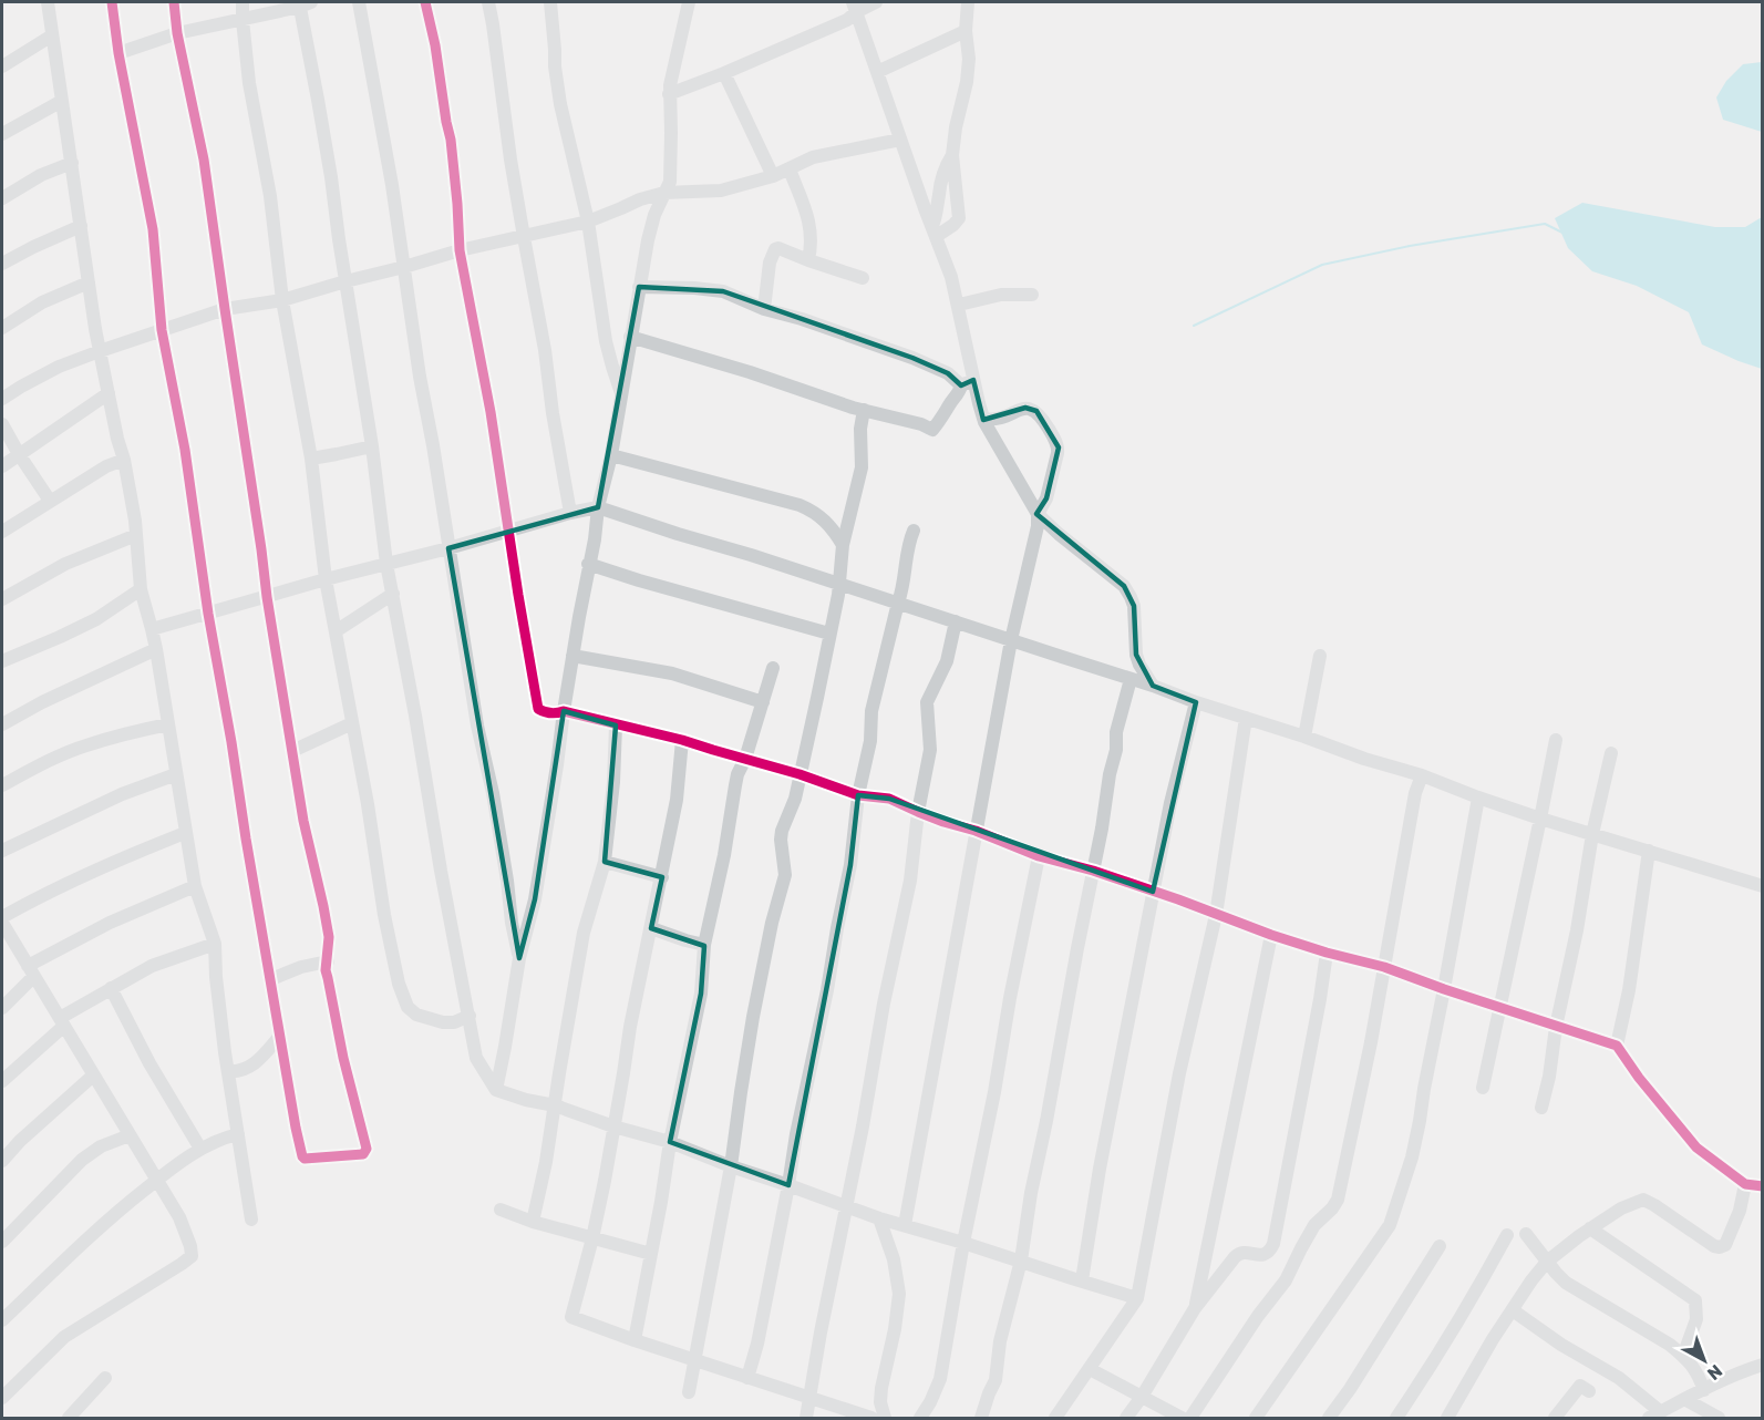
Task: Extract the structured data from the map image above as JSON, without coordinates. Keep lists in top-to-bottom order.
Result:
{
  "north": "bottom right"
}
